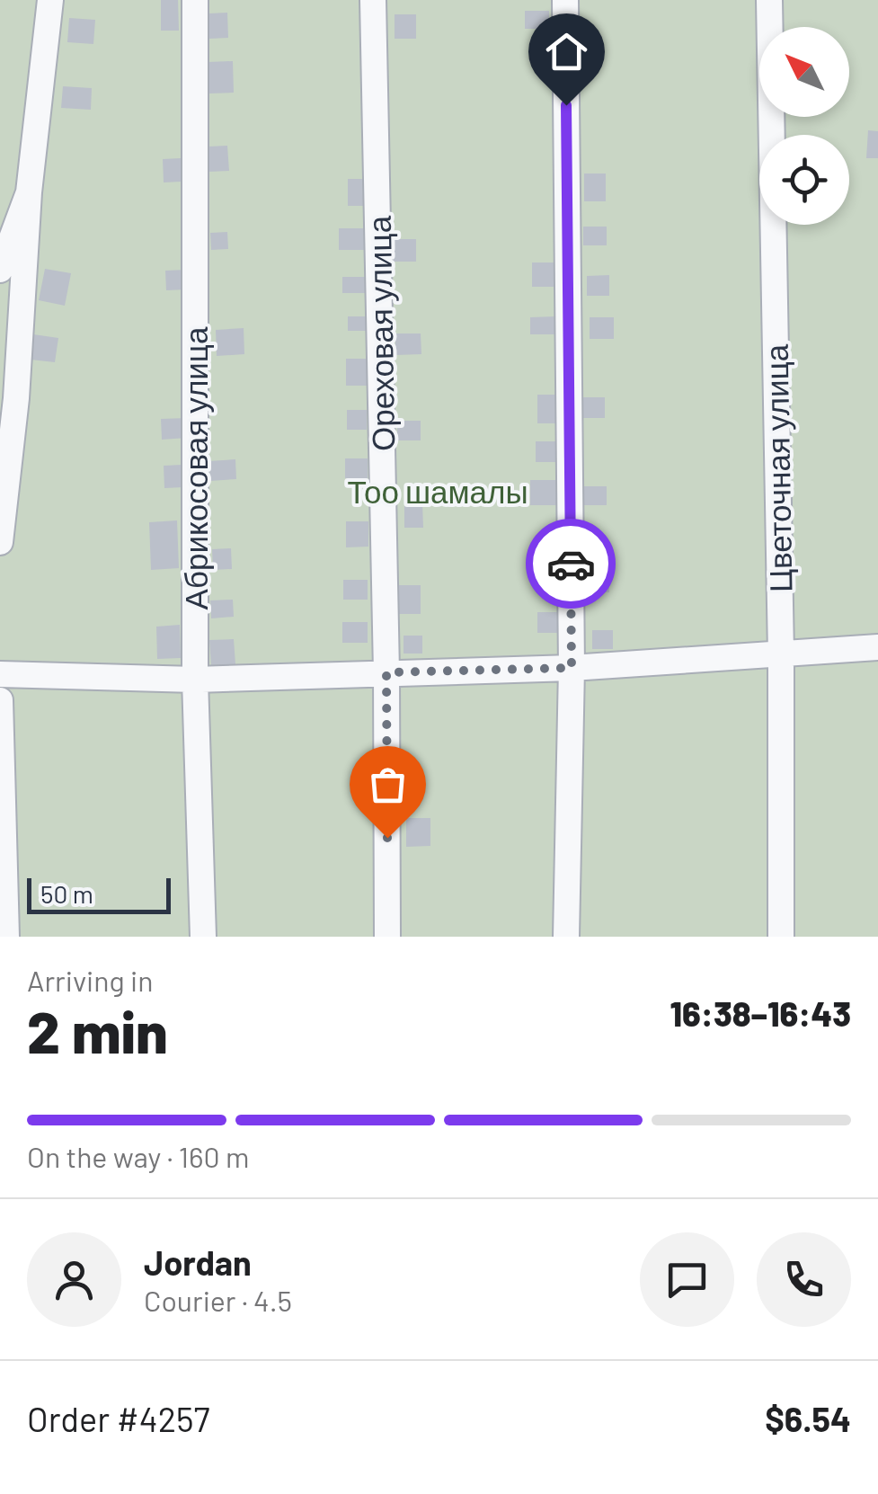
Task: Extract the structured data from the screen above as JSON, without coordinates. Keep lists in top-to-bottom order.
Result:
{
  "streets": {
    "street": ["Ореховая улица", "Абрикосовая улица", "Цветочная улица"]
  },
  "parks": ["Тоо шамалы"],
  "scale_bar": "50 m",
  "north": "top left",
  "page": {
    "scale": "50 m",
    "heading": ["2 min", "Arriving in", "16:38–16:43"],
    "panel": [
      "Jordan",
      "Courier · 4.5",
      "Order #4257",
      "$6.54"
    ],
    "bar": "On the way · 160 m"
  }
}
